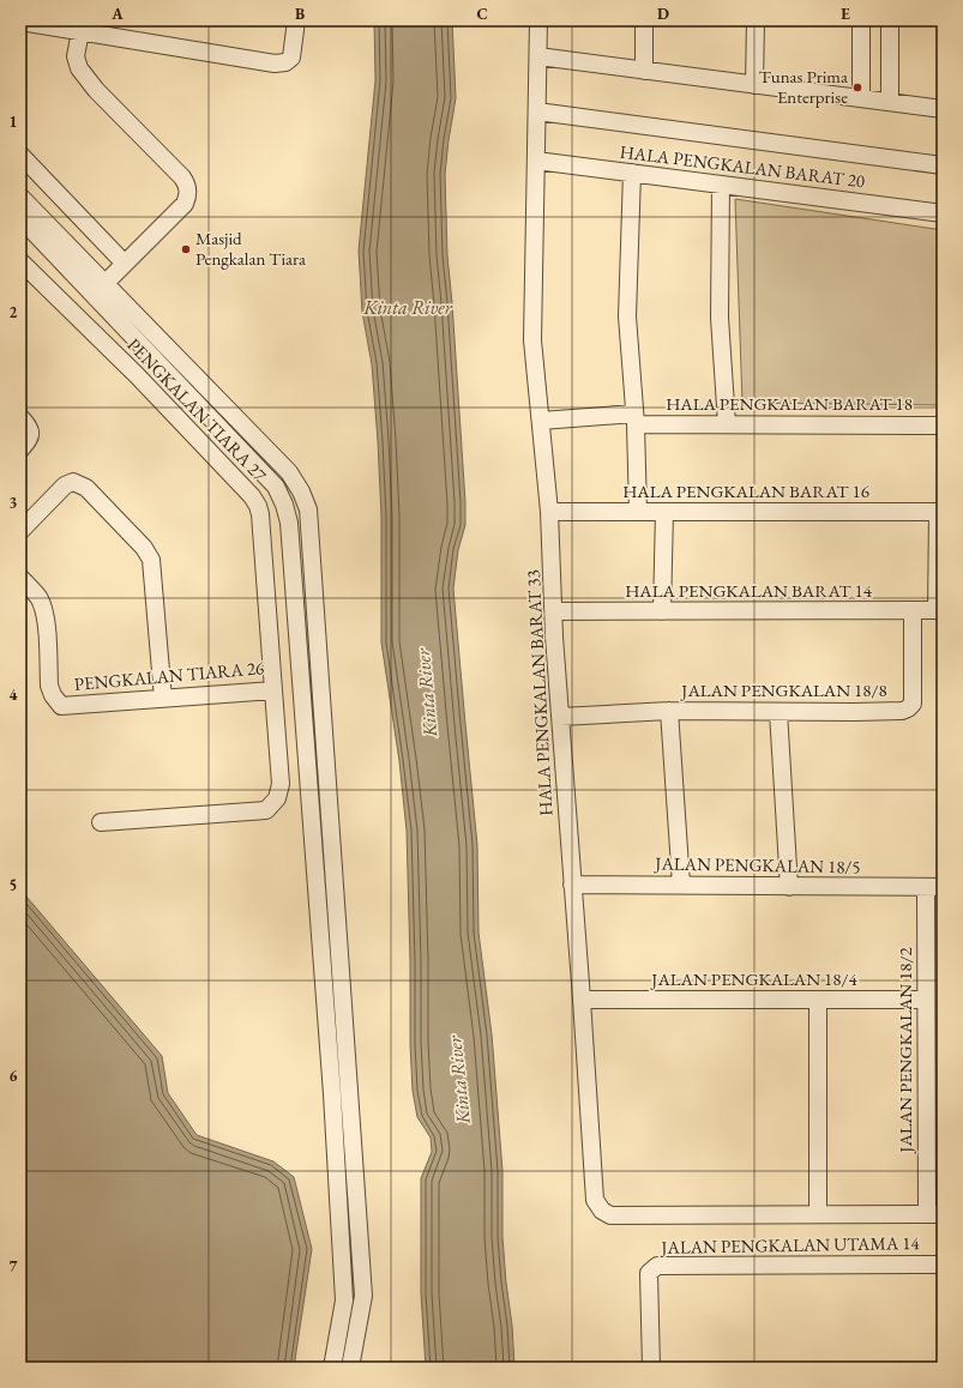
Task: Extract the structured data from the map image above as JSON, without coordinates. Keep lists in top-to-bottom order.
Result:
{
  "streets": {
    "street": [
      "HALA PENGKALAN BARAT 20",
      "HALA PENGKALAN BARAT 18",
      "PENGKALAN TIARA 27",
      "HALA PENGKALAN BARAT 16",
      "HALA PENGKALAN BARAT 14",
      "PENGKALAN TIARA 26",
      "JALAN PENGKALAN 18/8",
      "HALA PENGKALAN BARAT 33",
      "JALAN PENGKALAN 18/5",
      "JALAN PENGKALAN 18/4",
      "JALAN PENGKALAN 18/2",
      "JALAN PENGKALAN UTAMA 14"
    ]
  },
  "crossings": [
    ["HALA PENGKALAN BARAT 20", "HALA PENGKALAN BARAT 33"],
    ["HALA PENGKALAN BARAT 18", "HALA PENGKALAN BARAT 33"],
    ["PENGKALAN TIARA 27", "PENGKALAN TIARA 26"],
    ["HALA PENGKALAN BARAT 16", "HALA PENGKALAN BARAT 33"],
    ["HALA PENGKALAN BARAT 14", "JALAN PENGKALAN 18/8"],
    ["HALA PENGKALAN BARAT 14", "HALA PENGKALAN BARAT 33"],
    ["JALAN PENGKALAN 18/8", "HALA PENGKALAN BARAT 33"],
    ["HALA PENGKALAN BARAT 33", "JALAN PENGKALAN 18/5"],
    ["HALA PENGKALAN BARAT 33", "JALAN PENGKALAN 18/4"],
    ["JALAN PENGKALAN 18/5", "JALAN PENGKALAN 18/2"],
    ["JALAN PENGKALAN 18/4", "JALAN PENGKALAN 18/2"]
  ],
  "water": ["Kinta River"],
  "places": ["Tunas Prima Enterprise", "Masjid Pengkalan Tiara"],
  "grid": {
    "columns": [
      "A",
      "B",
      "C",
      "D",
      "E"
    ],
    "rows": [
      "1",
      "2",
      "3",
      "4",
      "5",
      "6",
      "7"
    ]
  }
}
